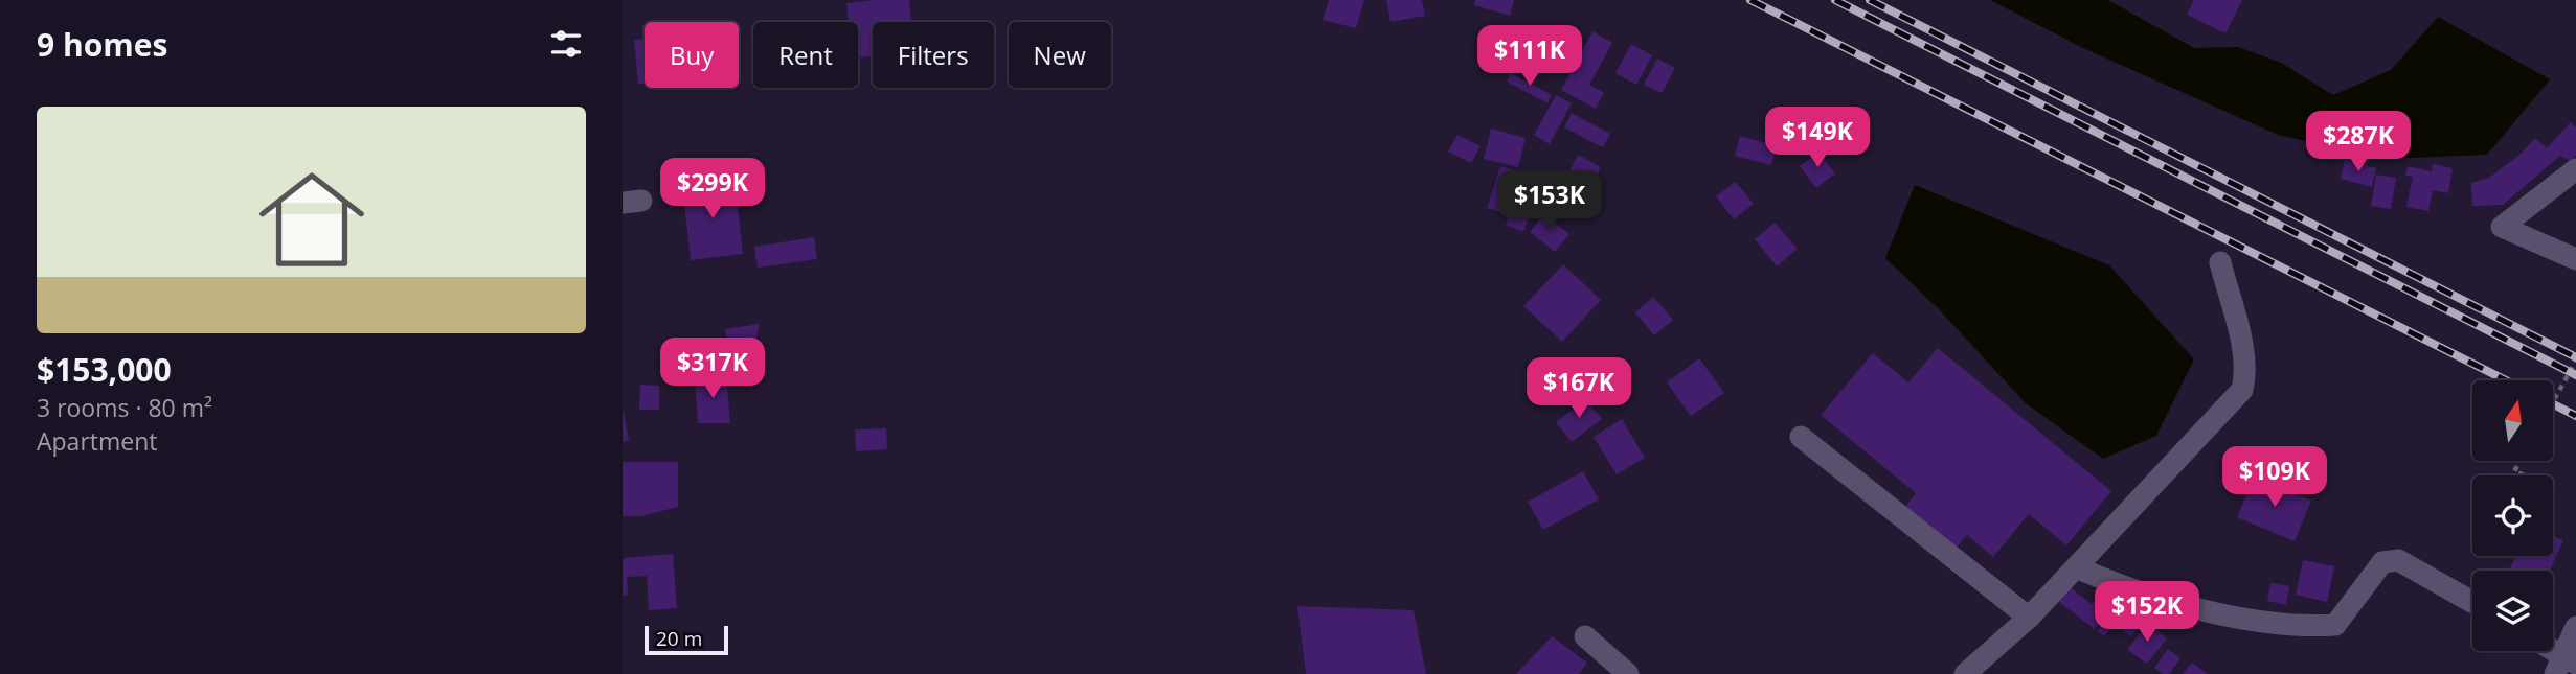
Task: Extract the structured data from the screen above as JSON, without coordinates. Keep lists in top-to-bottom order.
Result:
{
  "scale_bar": "20 m",
  "north": "top",
  "page": {
    "heading": "9 homes",
    "chip": [
      "Buy",
      "Rent",
      "Filters",
      "New"
    ],
    "price": [
      "$111K",
      "$149K",
      "$287K",
      "$299K",
      "$153K",
      "$317K",
      "$167K",
      "$109K",
      "$152K"
    ],
    "list": [
      {
        "name": "$153,000",
        "note": "3 rooms · 80 m² · Apartment"
      }
    ],
    "scale": "20 m"
  }
}
